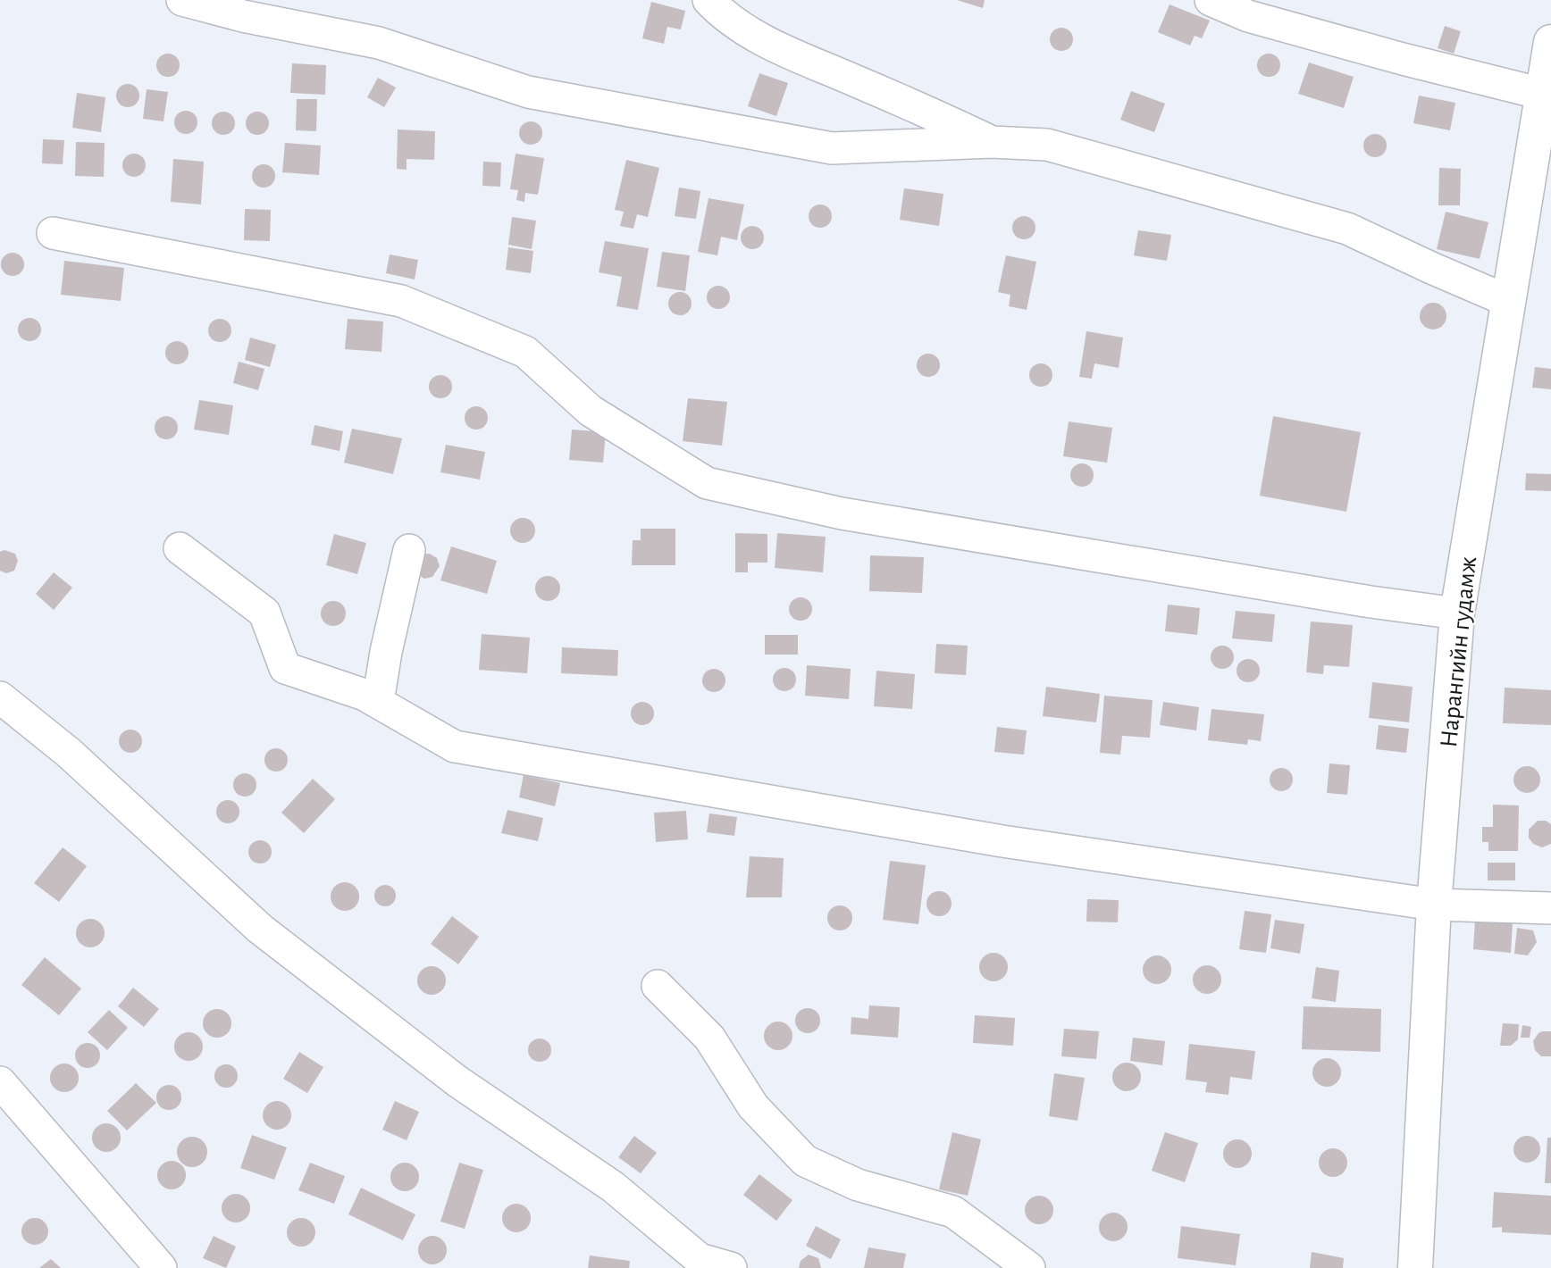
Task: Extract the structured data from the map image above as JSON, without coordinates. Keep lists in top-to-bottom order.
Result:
{
  "streets": {
    "main road": ["Нарангийн гудамж"]
  }
}
